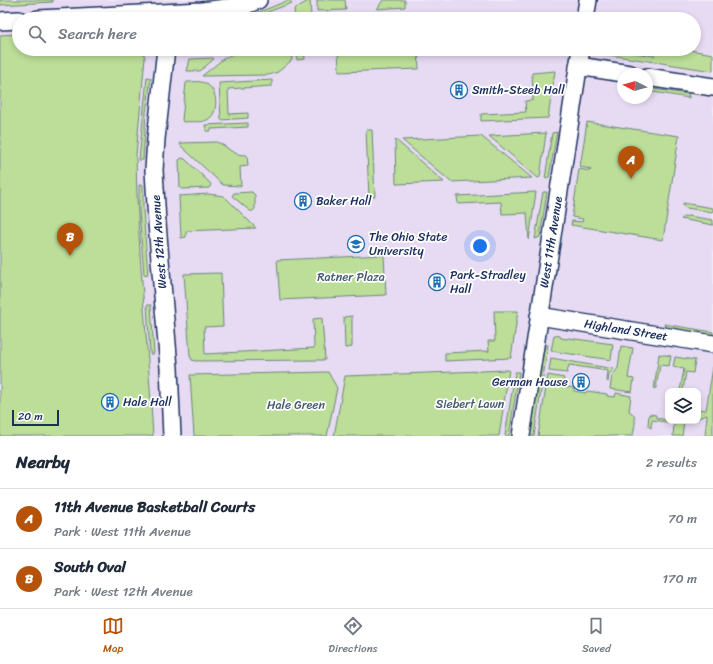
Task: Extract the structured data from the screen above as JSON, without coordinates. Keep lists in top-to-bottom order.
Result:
{
  "streets": {
    "street": ["West 12th Avenue", "West 11th Avenue", "Highland Street"]
  },
  "crossings": [
    ["West 11th Avenue", "Highland Street"]
  ],
  "parks": ["Ratner Plaza", "Siebert Lawn", "Hale Green"],
  "places": {
    "building": [
      "Smith-Steeb Hall",
      "Baker Hall",
      "Park-Stradley Hall",
      "German House",
      "Hale Hall"
    ],
    "school or university": ["The Ohio State University"]
  },
  "scale_bar": "20 m",
  "north": "left",
  "page": {
    "search": "Search here",
    "pins": ["A", "B"],
    "scale": "20 m",
    "heading": ["Nearby", "2 results"],
    "list": [
      {
        "mark": "A",
        "name": "11th Avenue Basketball Courts",
        "note": "Park · West 11th Avenue",
        "value": "70 m"
      },
      {
        "mark": "B",
        "name": "South Oval",
        "note": "Park · West 12th Avenue",
        "value": "170 m"
      }
    ],
    "nav": ["Map", "Directions", "Saved"]
  }
}
